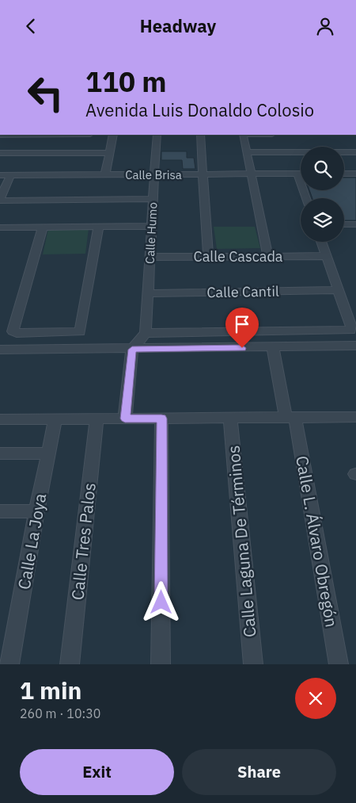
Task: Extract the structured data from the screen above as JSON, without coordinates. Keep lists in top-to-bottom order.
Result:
{
  "streets": {
    "street": [
      "Calle Brisa",
      "Calle Humo",
      "Calle Cascada",
      "Calle Cantil",
      "Calle La Joya",
      "Calle Tres Palos",
      "Calle Laguna De Términos",
      "Calle L. Álvaro Obregón"
    ]
  },
  "crossings": [
    ["Calle Brisa", "Calle Humo"],
    ["Calle Humo", "Calle Cascada"],
    ["Calle Humo", "Calle Cantil"]
  ],
  "page": {
    "header": "Headway",
    "turn": ["110 m", "Avenida Luis Donaldo Colosio"],
    "heading": ["1 min", "260 m · 10:30"],
    "buttons": ["Exit", "Share"]
  }
}
